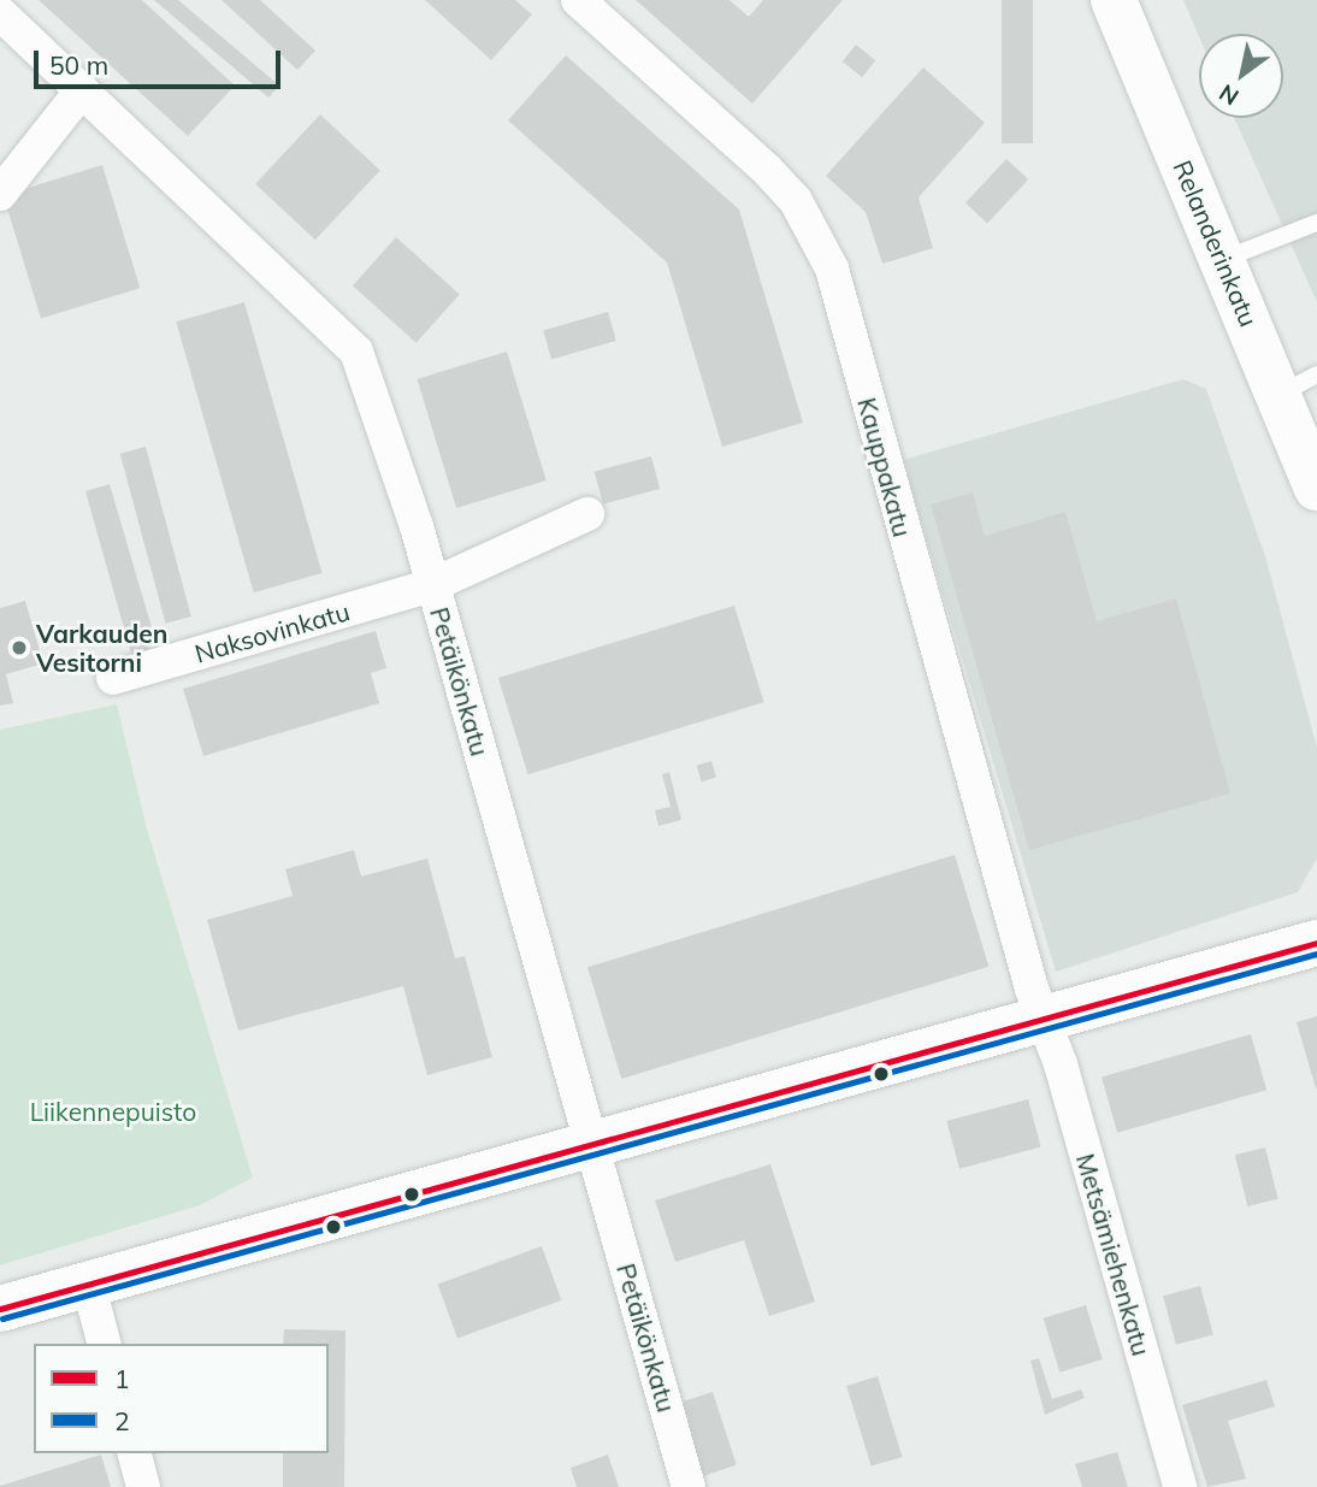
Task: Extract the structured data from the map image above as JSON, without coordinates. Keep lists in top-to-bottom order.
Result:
{
  "streets": {
    "main road": ["Relanderinkatu"],
    "street": [
      "Kauppakatu",
      "Naksovinkatu",
      "Petäikönkatu",
      "Metsämiehenkatu"
    ]
  },
  "crossings": [
    ["Kauppakatu", "Metsämiehenkatu"],
    ["Naksovinkatu", "Petäikönkatu"]
  ],
  "parks": ["Liikennepuisto"],
  "places": ["Varkauden Vesitorni"],
  "lines": ["transit line 1", "transit line 2"],
  "legend": ["1", "2"],
  "scale_bar": "50 m",
  "north": "bottom left"
}
